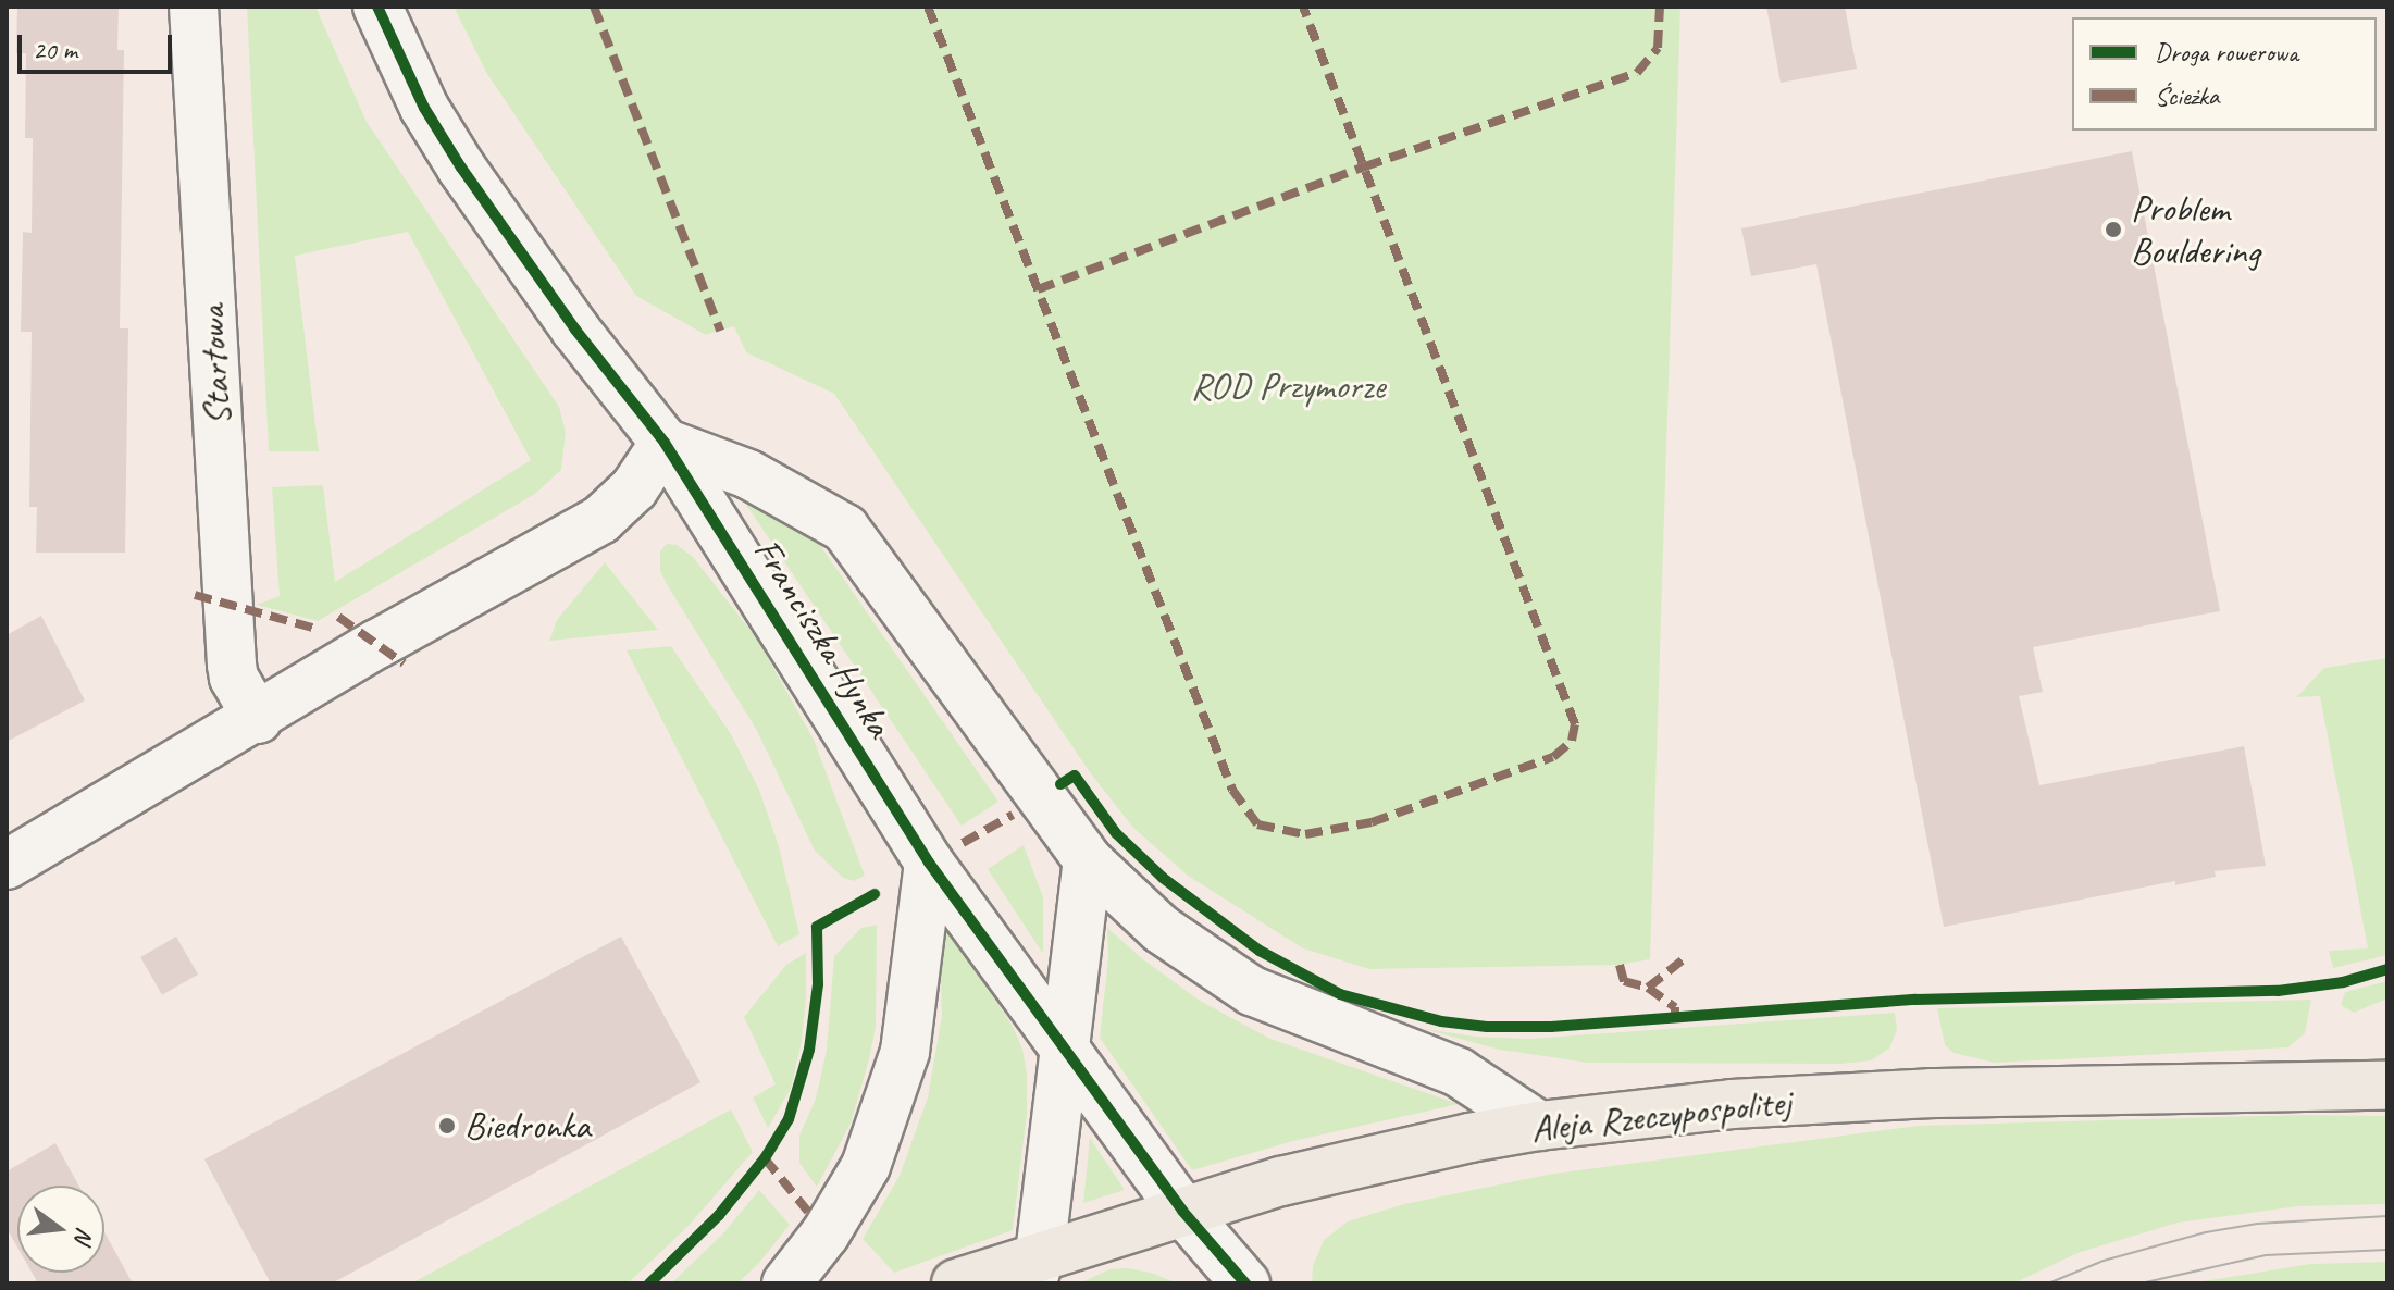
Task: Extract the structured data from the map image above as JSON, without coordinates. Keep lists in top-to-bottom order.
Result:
{
  "streets": {
    "main road": ["Aleja Rzeczypospolitej"],
    "street": ["Startowa", "Franciszka Hynka"]
  },
  "crossings": [
    ["Franciszka Hynka", "Aleja Rzeczypospolitej"]
  ],
  "parks": ["ROD Przymorze"],
  "places": ["Problem Bouldering", "Biedronka"],
  "legend": ["Droga rowerowa", "Ścieżka"],
  "scale_bar": "20 m",
  "north": "right"
}
